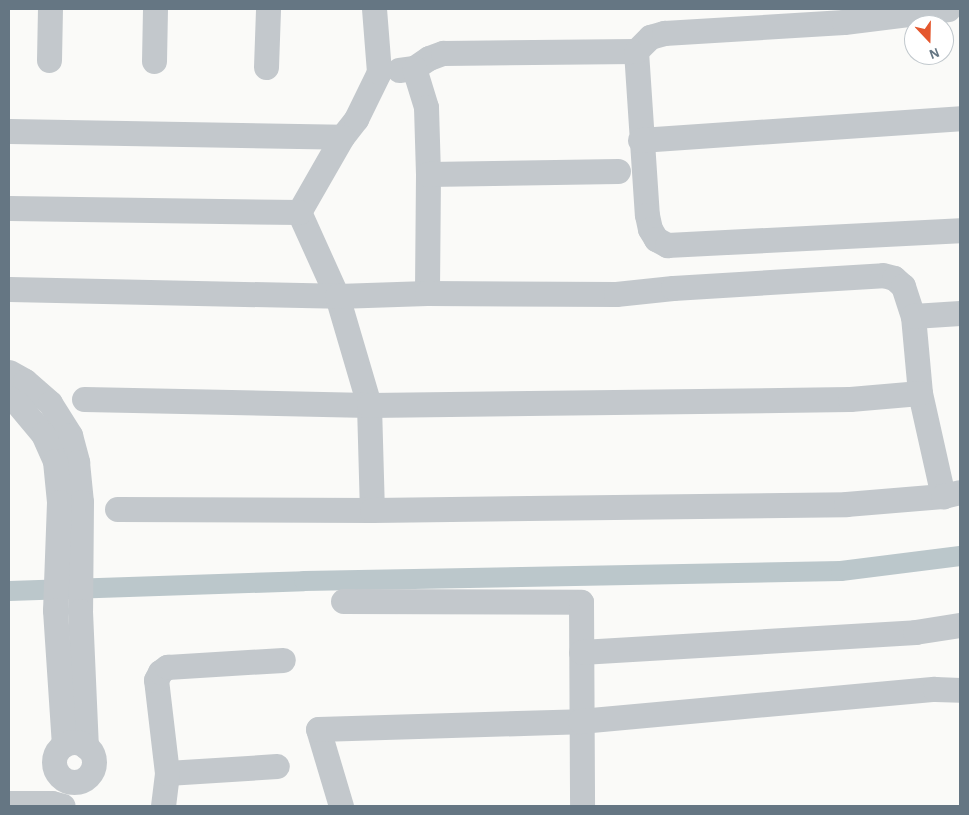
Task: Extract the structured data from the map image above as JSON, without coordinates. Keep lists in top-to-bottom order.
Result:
{
  "north": "bottom"
}
